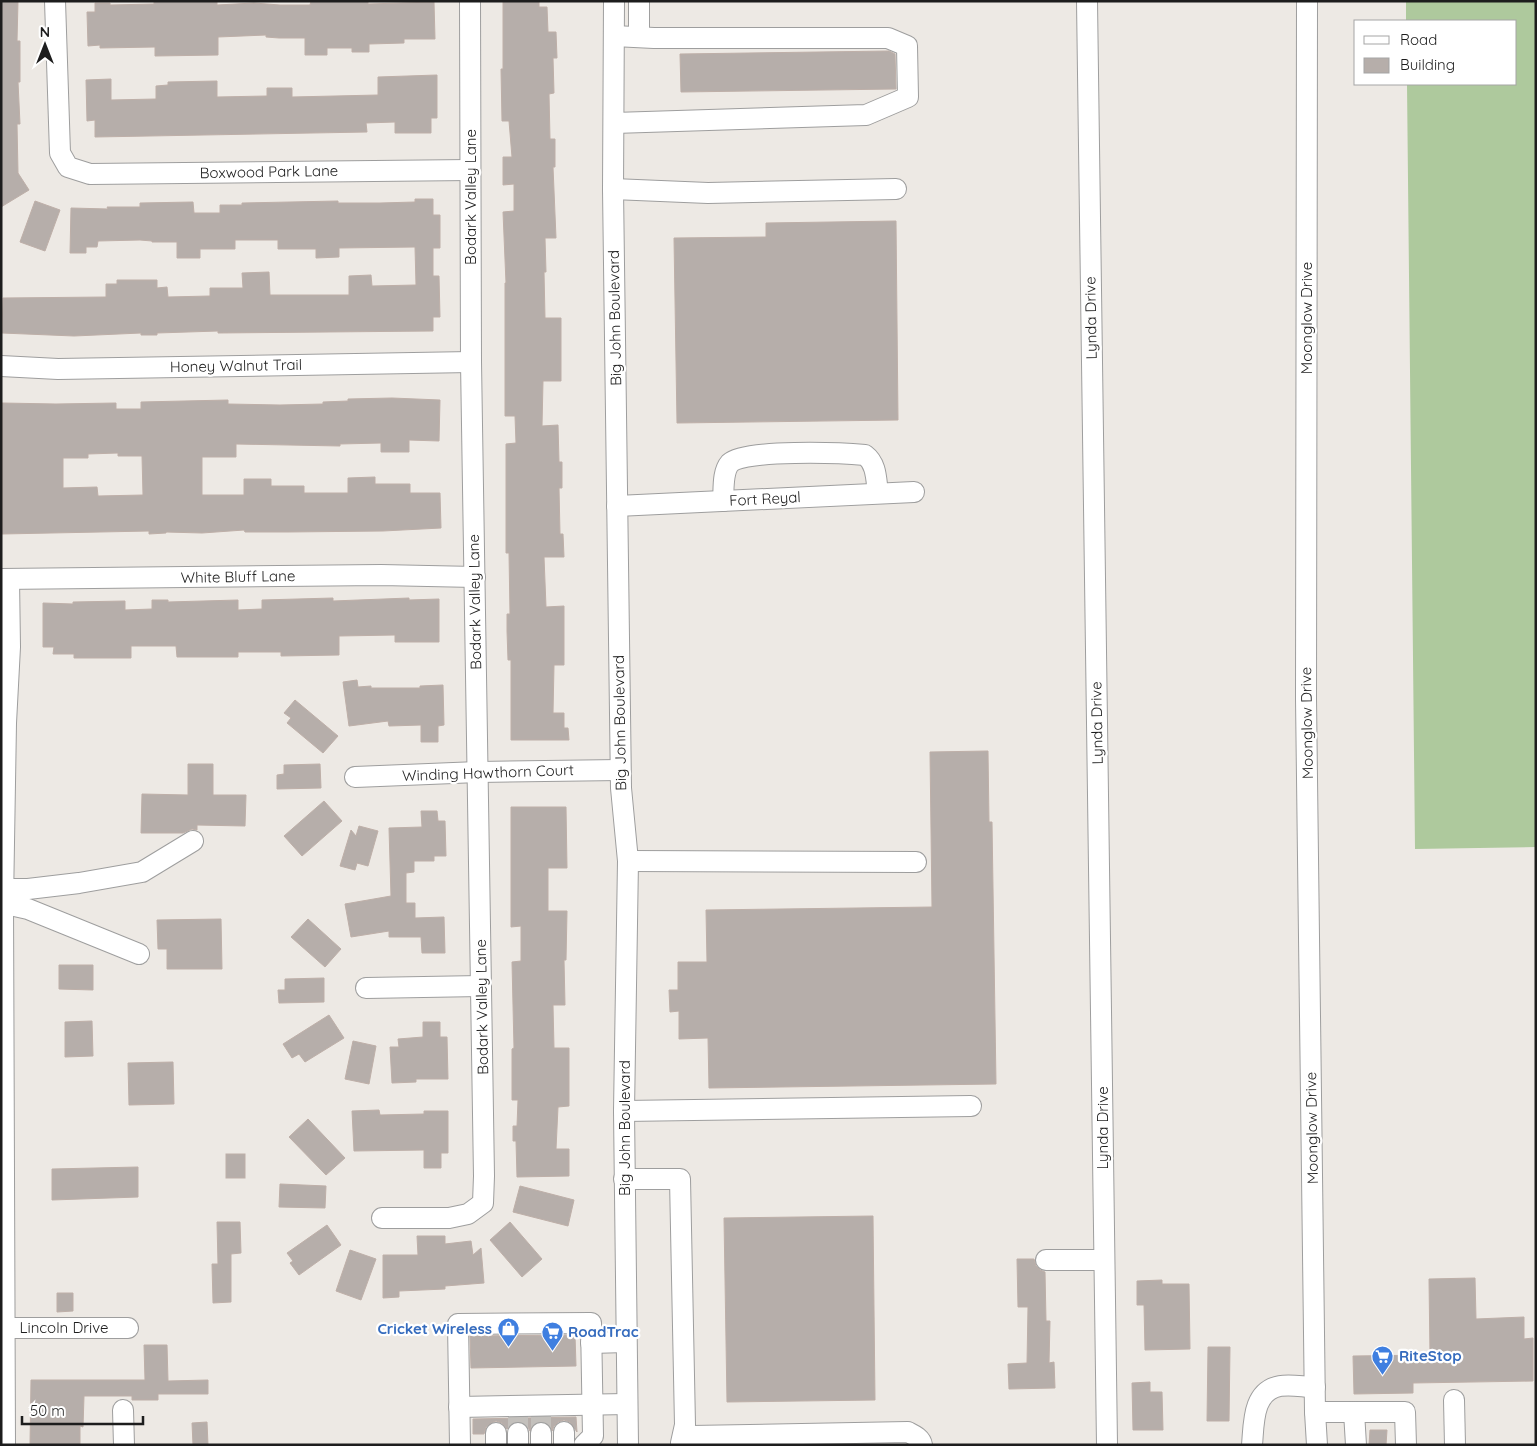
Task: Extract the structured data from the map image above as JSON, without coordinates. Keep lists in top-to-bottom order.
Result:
{
  "streets": {
    "street": [
      "Boxwood Park Lane",
      "Bodark Valley Lane",
      "Big John Boulevard",
      "Lynda Drive",
      "Moonglow Drive",
      "Honey Walnut Trail",
      "Fort Reyal",
      "White Bluff Lane",
      "Winding Hawthorn Court",
      "Lincoln Drive"
    ]
  },
  "crossings": [
    ["Boxwood Park Lane", "Bodark Valley Lane"],
    ["Bodark Valley Lane", "Honey Walnut Trail"],
    ["Bodark Valley Lane", "White Bluff Lane"],
    ["Bodark Valley Lane", "Winding Hawthorn Court"],
    ["Big John Boulevard", "Fort Reyal"],
    ["Big John Boulevard", "Winding Hawthorn Court"]
  ],
  "places": {
    "shop": ["Cricket Wireless"],
    "supermarket": ["RoadTrac", "RiteStop"]
  },
  "legend": ["Road", "Building"],
  "scale_bar": "50 m",
  "north": "top"
}
